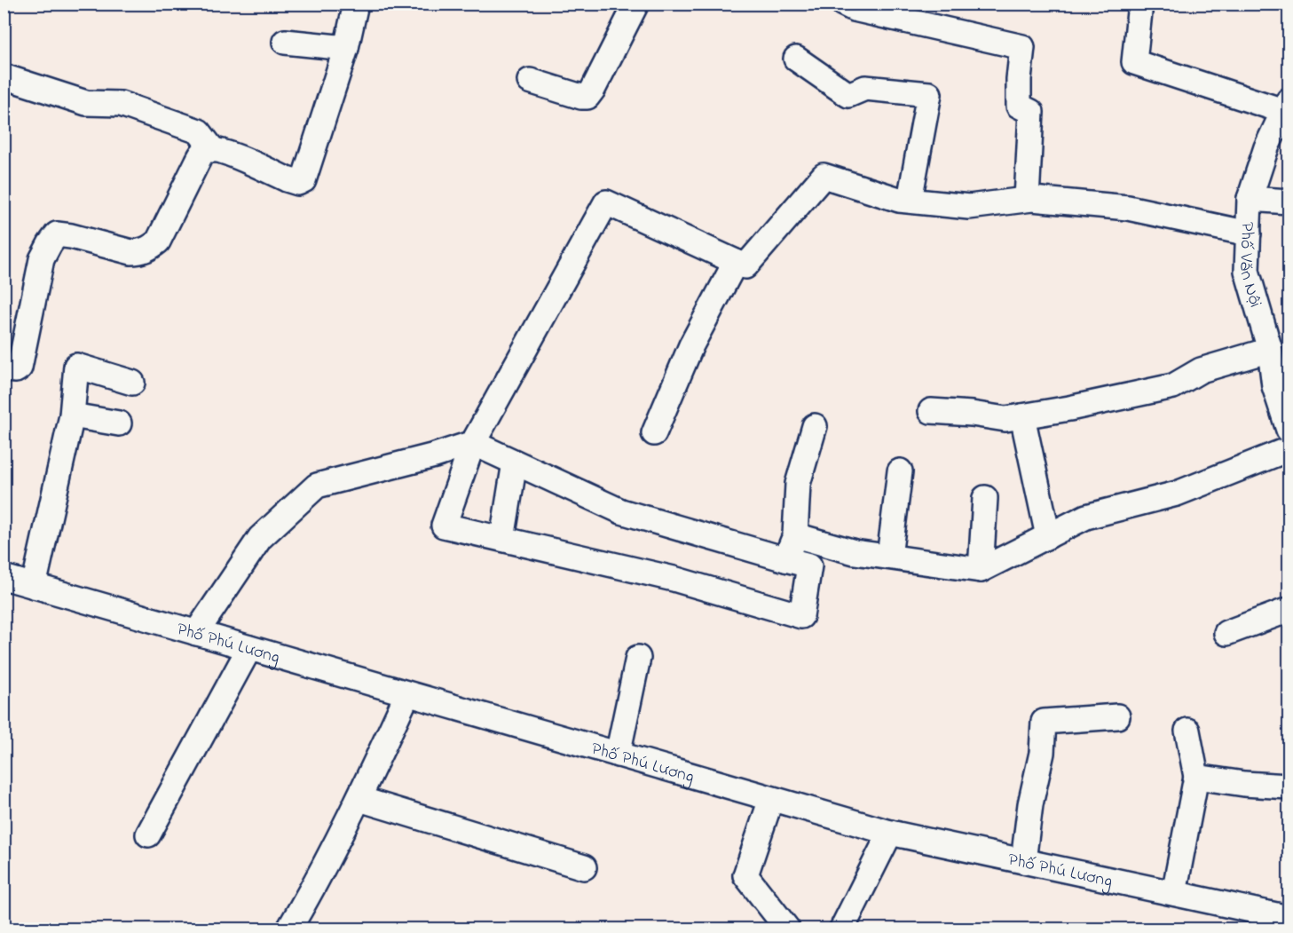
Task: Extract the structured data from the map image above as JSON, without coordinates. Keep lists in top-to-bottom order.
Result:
{
  "streets": {
    "street": ["Phố Văn Nội", "Phố Phú Lương"]
  }
}
